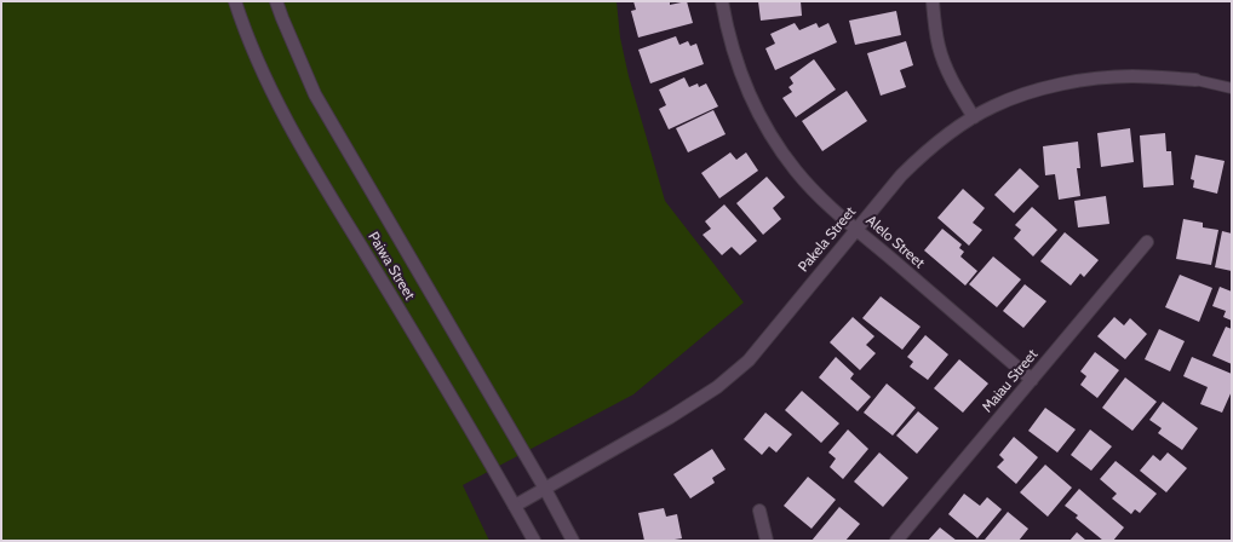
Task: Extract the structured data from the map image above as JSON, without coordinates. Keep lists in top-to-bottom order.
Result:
{
  "streets": {
    "street": [
      "Pakela Street",
      "Alelo Street",
      "Paiwa Street",
      "Maiau Street"
    ]
  },
  "crossings": [
    ["Pakela Street", "Alelo Street"],
    ["Pakela Street", "Paiwa Street"],
    ["Alelo Street", "Maiau Street"]
  ]
}
